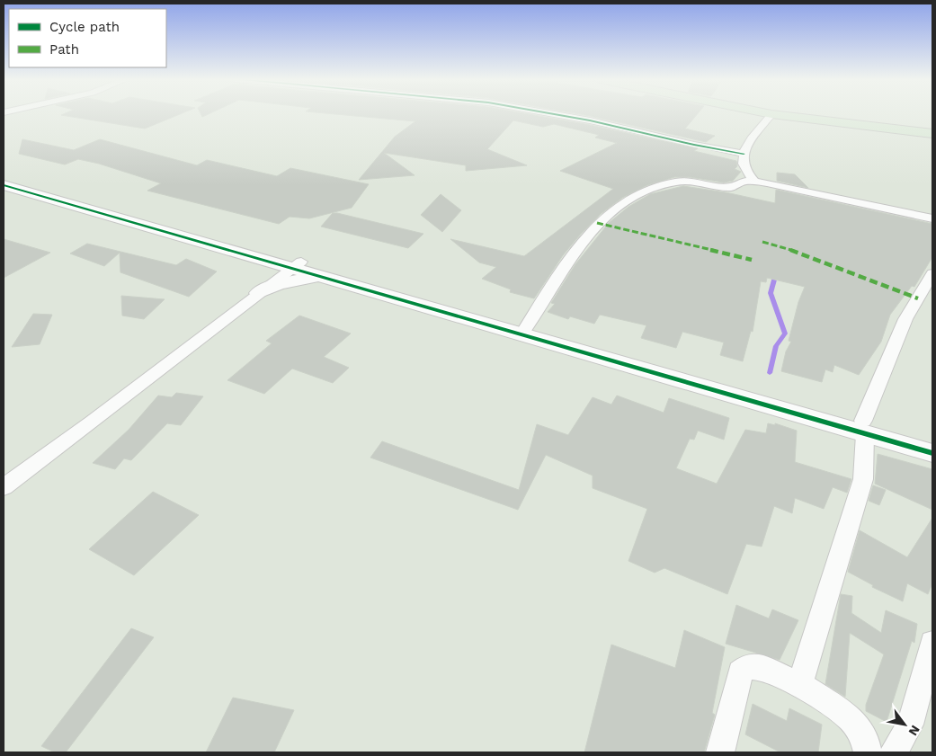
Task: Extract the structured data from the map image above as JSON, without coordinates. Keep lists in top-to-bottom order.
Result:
{
  "legend": ["Cycle path", "Path"],
  "north": "bottom right"
}
